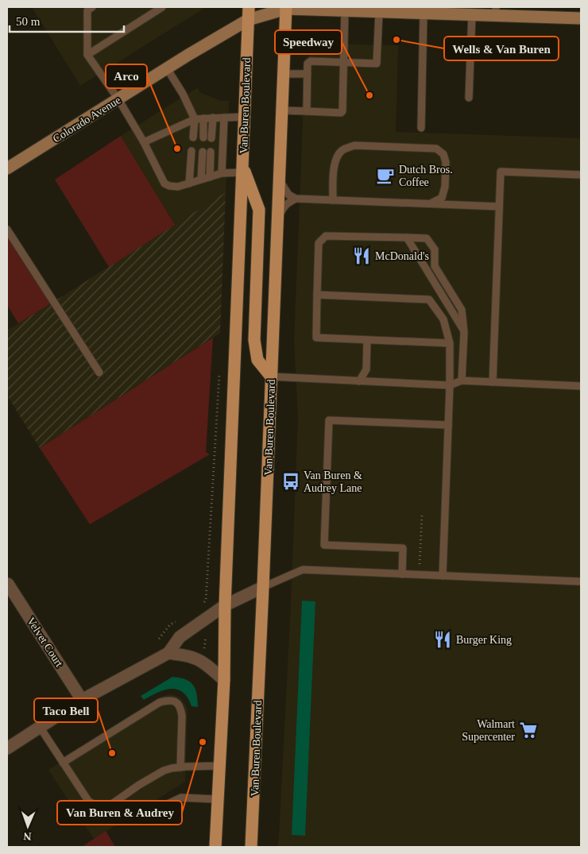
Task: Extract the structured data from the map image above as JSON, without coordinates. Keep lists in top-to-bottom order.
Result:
{
  "streets": {
    "main road": ["Van Buren Boulevard", "Colorado Avenue"],
    "street": ["Velvet Court"]
  },
  "crossings": [
    ["Van Buren Boulevard", "Colorado Avenue"]
  ],
  "places": {
    "other": [
      "Wells & Van Buren",
      "Speedway",
      "Arco",
      "Van Buren & Audrey",
      "Taco Bell"
    ],
    "cafe": ["Dutch Bros. Coffee"],
    "restaurant": ["McDonald's", "Burger King"],
    "bus stop": ["Van Buren & Audrey Lane"],
    "supermarket": ["Walmart Supercenter"]
  },
  "scale_bar": "50 m",
  "north": "bottom"
}
